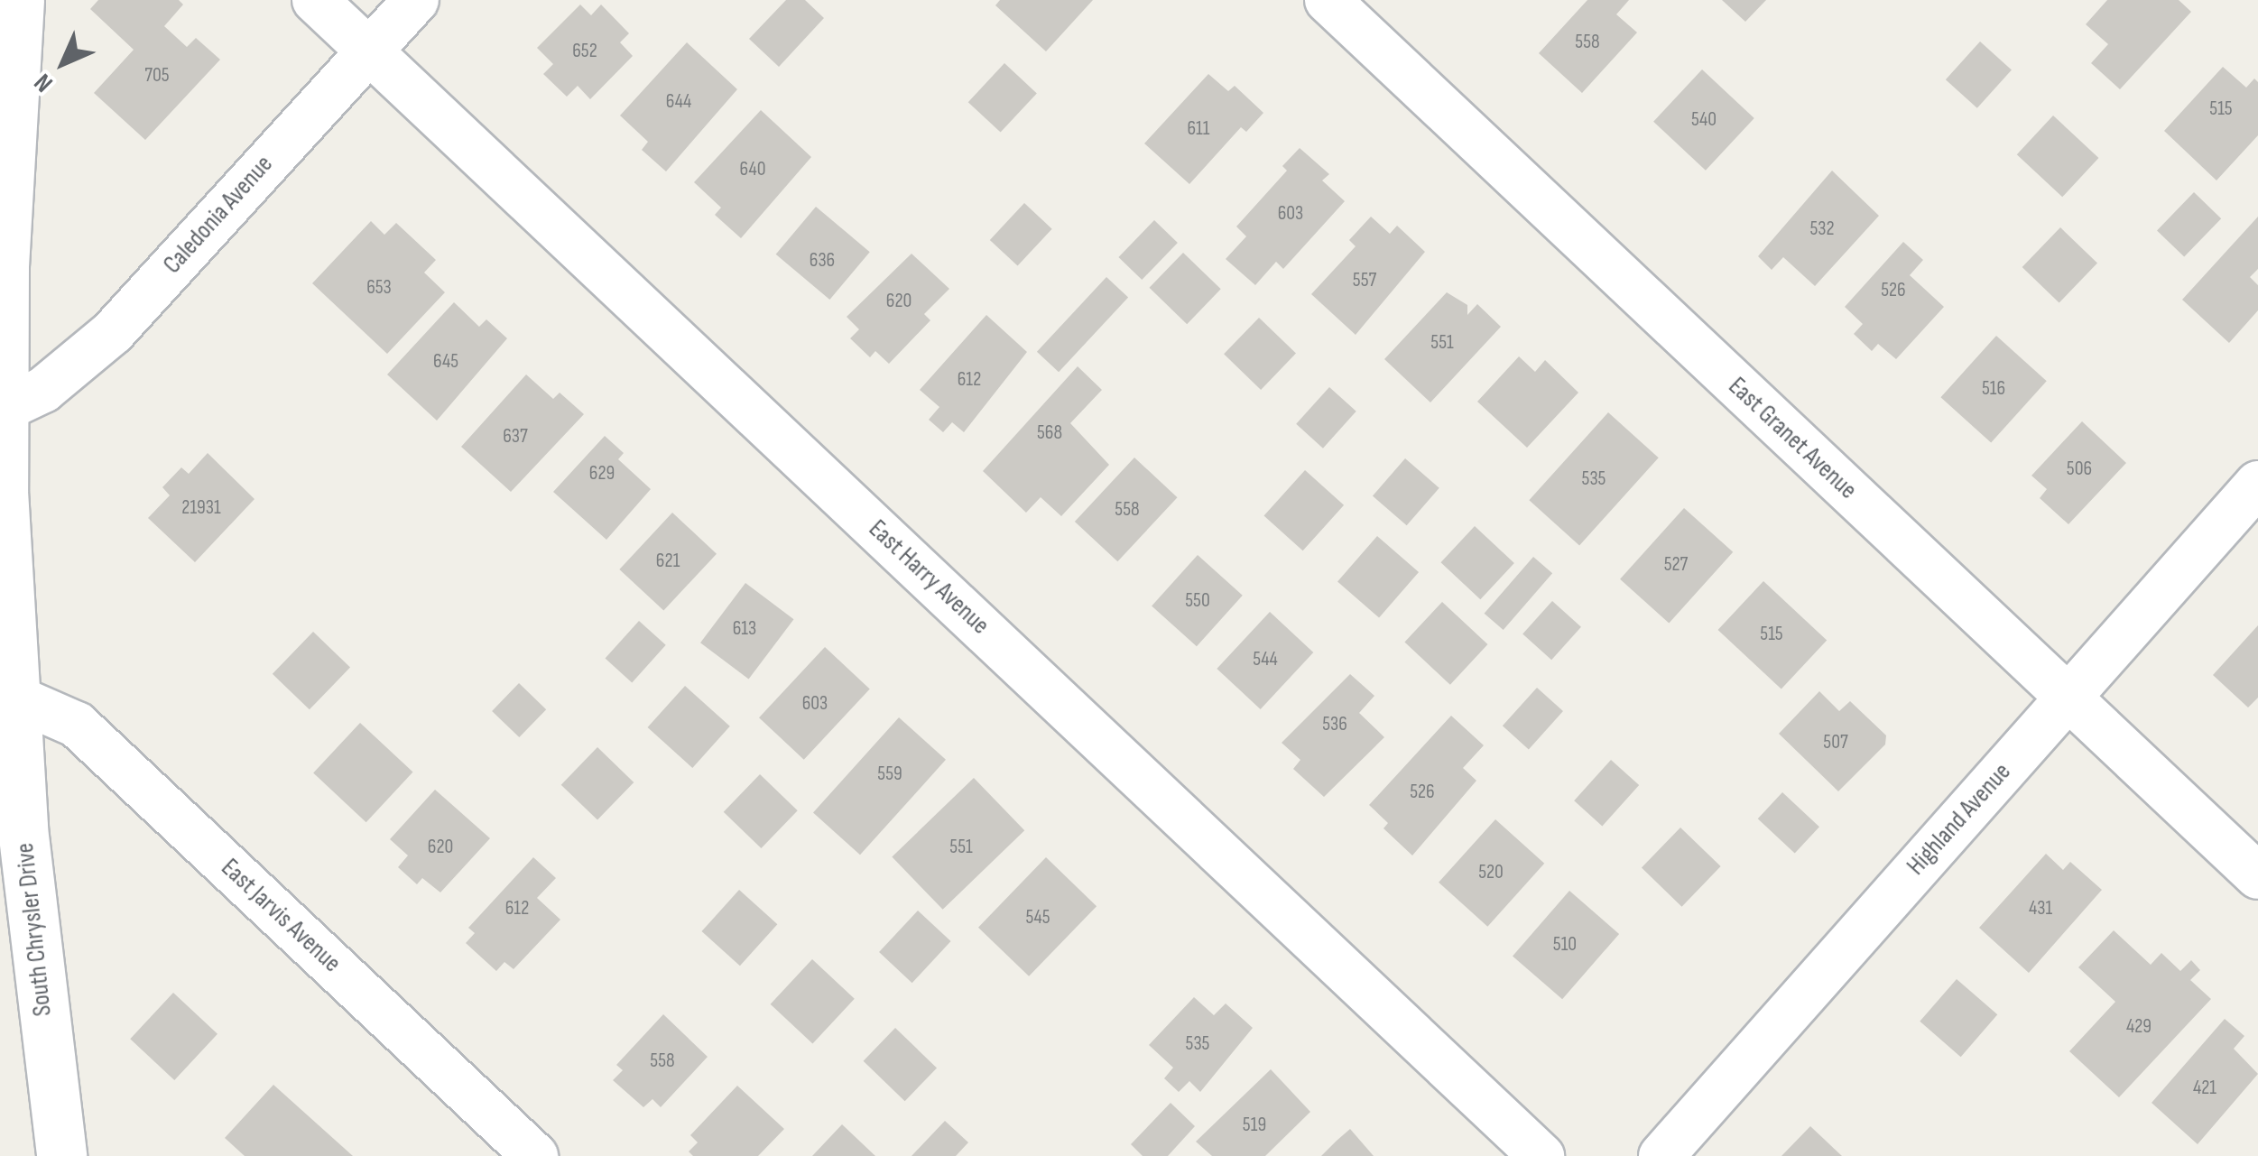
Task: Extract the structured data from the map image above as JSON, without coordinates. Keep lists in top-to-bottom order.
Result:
{
  "streets": {
    "main road": ["South Chrysler Drive"],
    "street": [
      "Caledonia Avenue",
      "East Granet Avenue",
      "East Harry Avenue",
      "Highland Avenue",
      "East Jarvis Avenue"
    ]
  },
  "crossings": [
    ["Caledonia Avenue", "East Harry Avenue"],
    ["Caledonia Avenue", "South Chrysler Drive"],
    ["East Granet Avenue", "Highland Avenue"],
    ["East Jarvis Avenue", "South Chrysler Drive"]
  ],
  "house_numbers": [
    "558",
    "652",
    "705",
    "644",
    "515",
    "540",
    "611",
    "640",
    "603",
    "532",
    "636",
    "557",
    "653",
    "526",
    "620",
    "551",
    "645",
    "612",
    "516",
    "568",
    "637",
    "506",
    "629",
    "535",
    "21931",
    "558",
    "621",
    "527",
    "550",
    "613",
    "515",
    "544",
    "603",
    "536",
    "507",
    "559",
    "526",
    "620",
    "551",
    "520",
    "612",
    "431",
    "545",
    "510",
    "429",
    "535",
    "558",
    "421",
    "519"
  ],
  "north": "bottom left"
}
